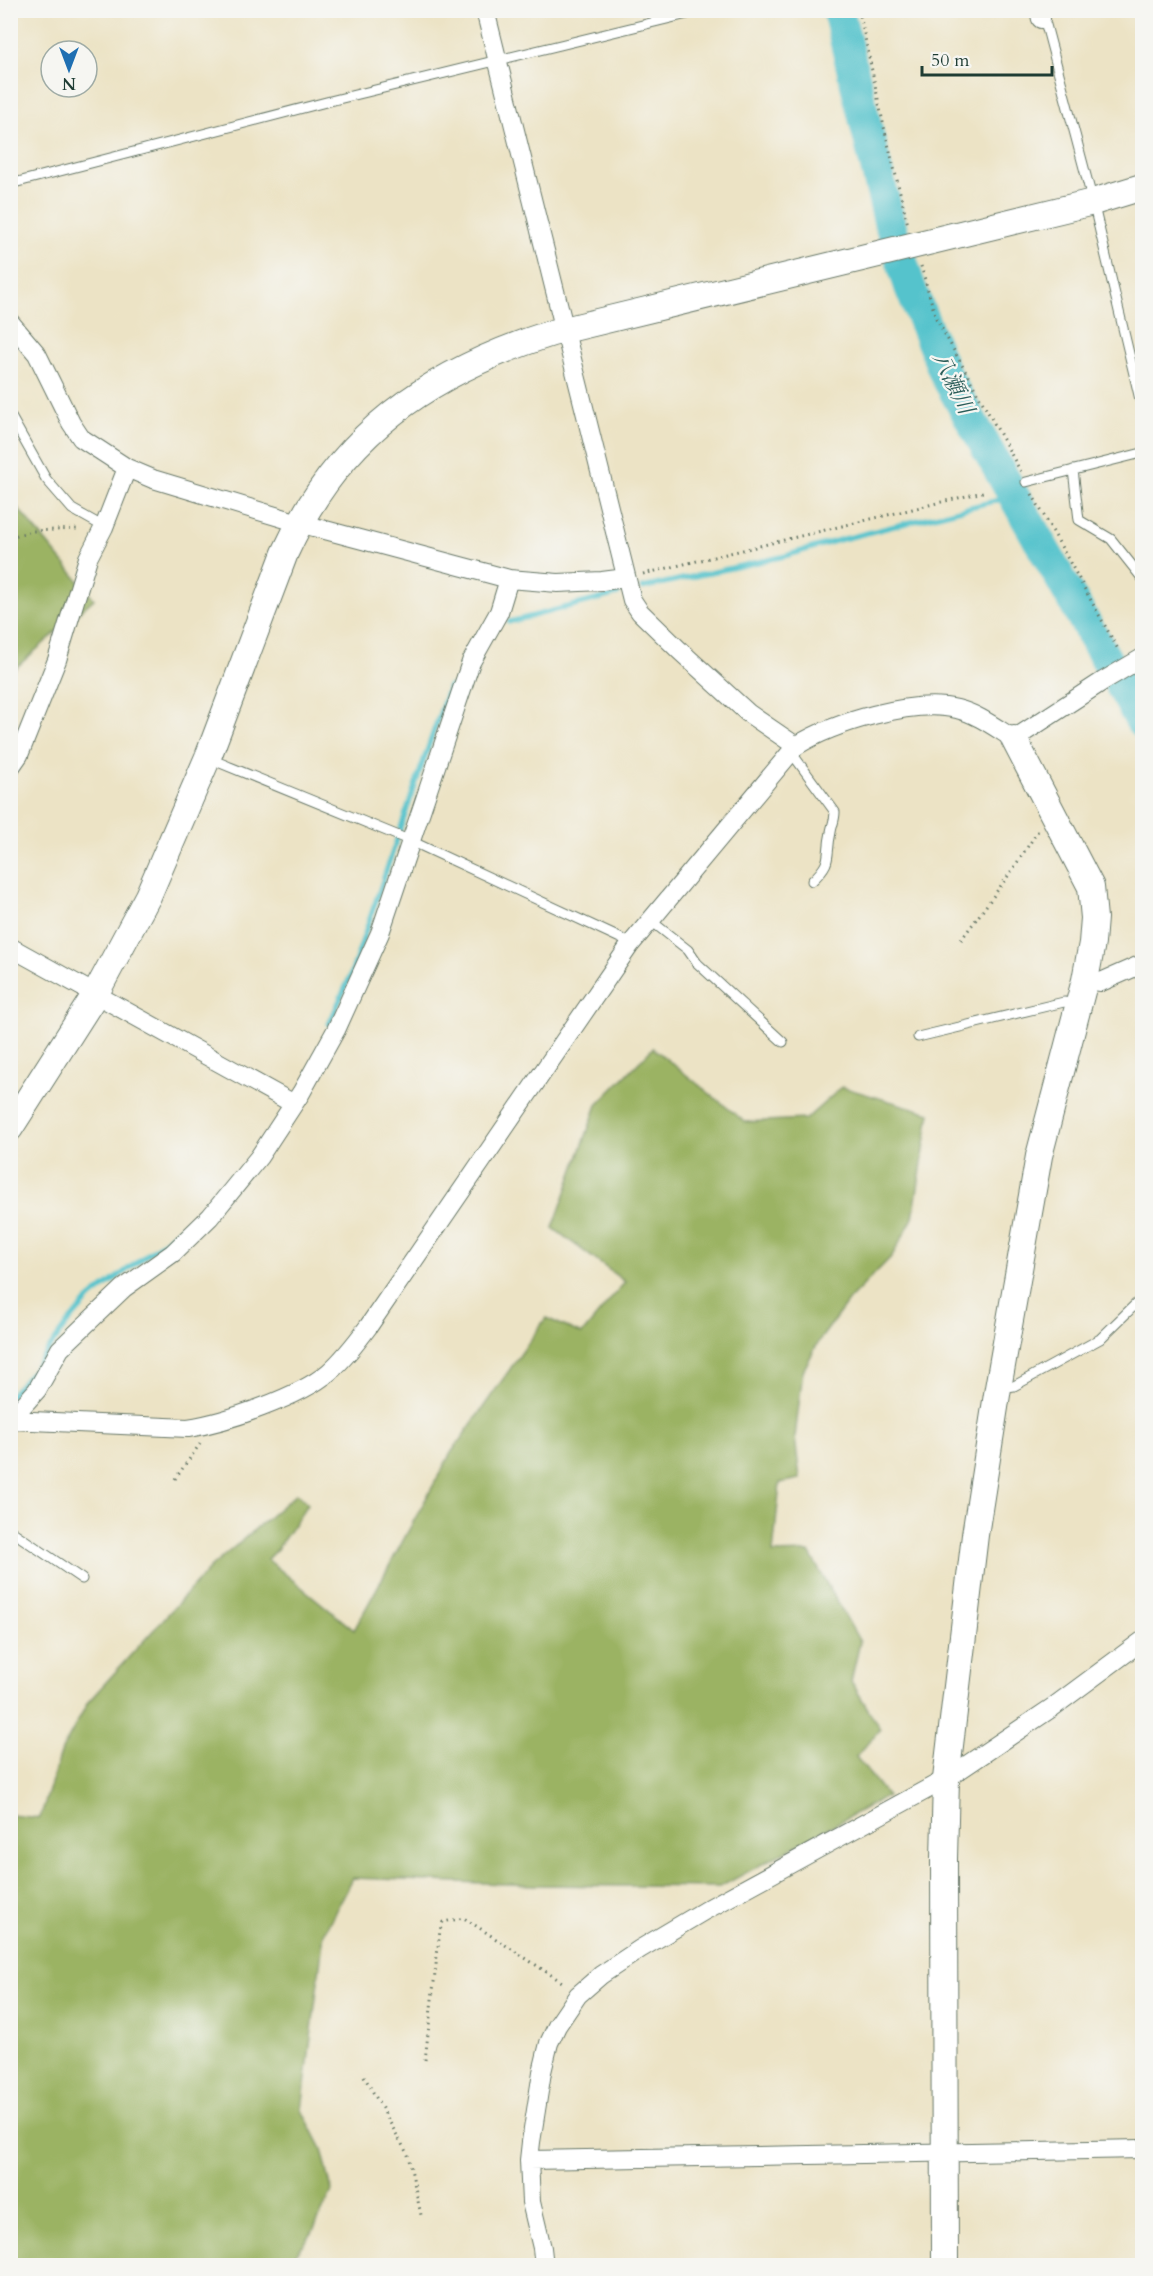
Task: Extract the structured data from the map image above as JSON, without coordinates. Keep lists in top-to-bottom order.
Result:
{
  "water": ["八瀬川"],
  "scale_bar": "50 m",
  "north": "bottom"
}
